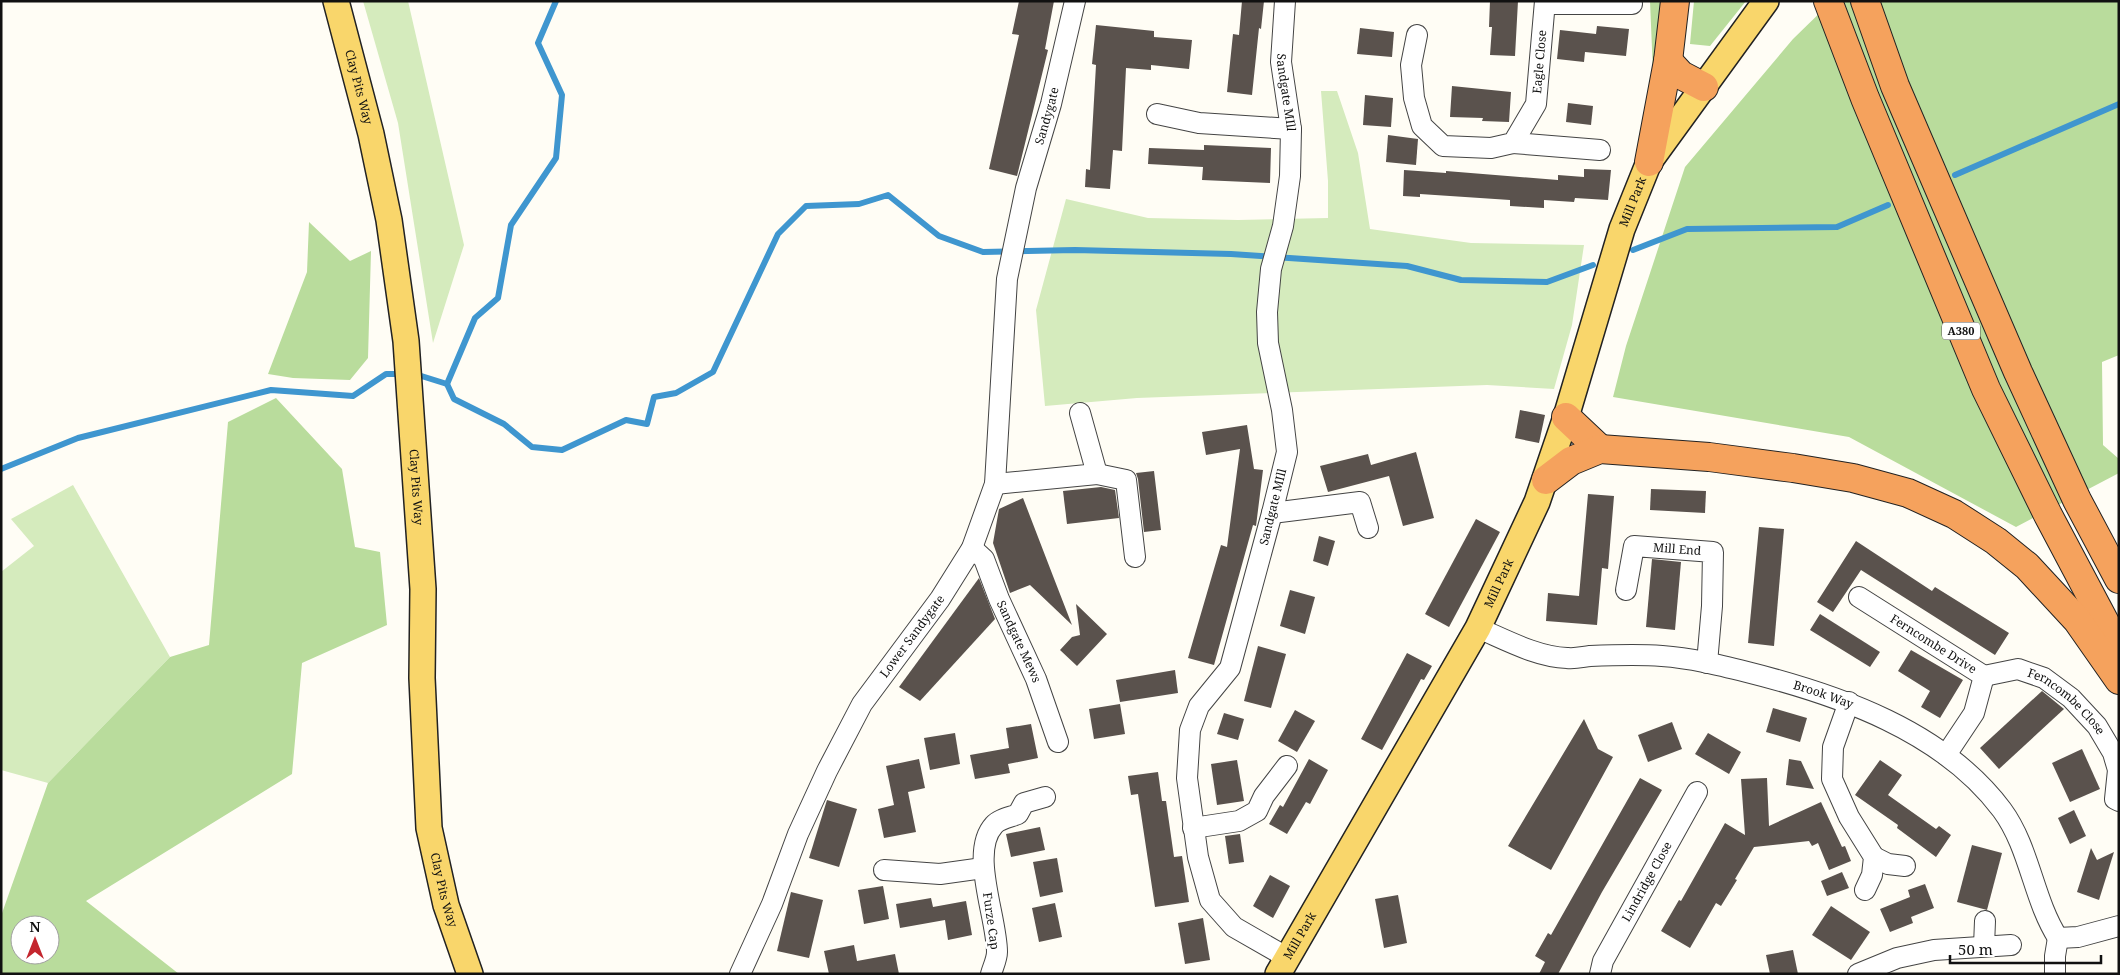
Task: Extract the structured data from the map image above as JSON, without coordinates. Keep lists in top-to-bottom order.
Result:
{
  "streets": {
    "highway": ["A380"],
    "main road": ["Clay Pits Way", "Mill Park"],
    "street": [
      "Eagle Close",
      "Sandgate MIll",
      "Sandygate",
      "Mill End",
      "Lower Sandygate",
      "Sandgate Mews",
      "Ferncombe Drive",
      "Brook Way",
      "Ferncombe Close",
      "Lindridge Close",
      "Furze Cap"
    ]
  },
  "crossings": [
    ["Sandgate MIll", "Mill Park"],
    ["Sandygate", "Lower Sandygate"],
    ["Mill Park", "Brook Way"],
    ["Mill End", "Brook Way"],
    ["Lower Sandygate", "Sandgate Mews"],
    ["Ferncombe Drive", "Brook Way"],
    ["Ferncombe Drive", "Ferncombe Close"]
  ],
  "scale_bar": "50 m",
  "north": "top"
}
